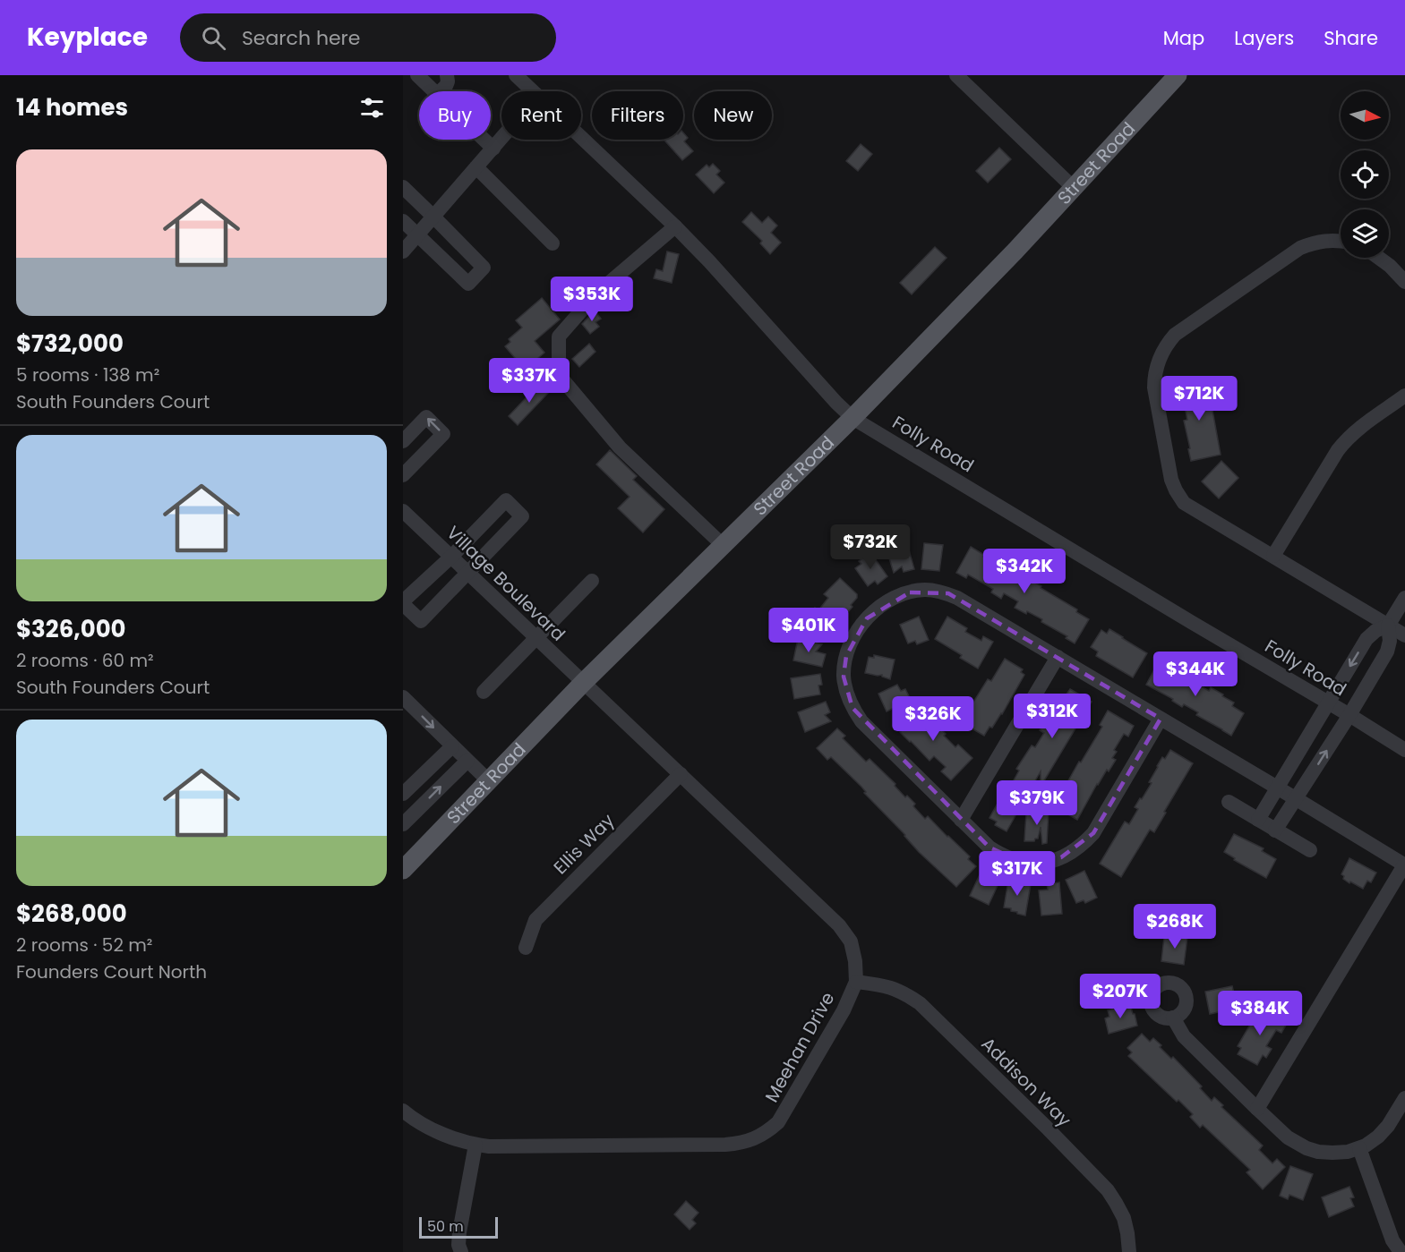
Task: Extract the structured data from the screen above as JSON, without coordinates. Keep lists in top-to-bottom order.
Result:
{
  "streets": {
    "main road": ["Street Road"],
    "street": [
      "Folly Road",
      "Village Boulevard",
      "Ellis Way",
      "Meehan Drive",
      "Addison Way"
    ]
  },
  "crossings": [
    ["Street Road", "Folly Road"],
    ["Street Road", "Village Boulevard"],
    ["Street Road", "Meehan Drive"],
    ["Village Boulevard", "Meehan Drive"],
    ["Ellis Way", "Meehan Drive"],
    ["Meehan Drive", "Addison Way"]
  ],
  "scale_bar": "50 m",
  "north": "right",
  "page": {
    "header": "Keyplace",
    "search": "Search here",
    "nav": ["Map", "Layers", "Share"],
    "heading": "14 homes",
    "chip": [
      "Buy",
      "Rent",
      "Filters",
      "New"
    ],
    "list": [
      {
        "name": "$732,000",
        "note": "5 rooms · 138 m² · South Founders Court"
      },
      {
        "name": "$326,000",
        "note": "2 rooms · 60 m² · South Founders Court"
      },
      {
        "name": "$268,000",
        "note": "2 rooms · 52 m² · Founders Court North"
      }
    ],
    "price": [
      "$353K",
      "$337K",
      "$712K",
      "$732K",
      "$342K",
      "$401K",
      "$344K",
      "$312K",
      "$326K",
      "$379K",
      "$317K",
      "$268K",
      "$207K",
      "$384K"
    ],
    "scale": "50 m"
  }
}
